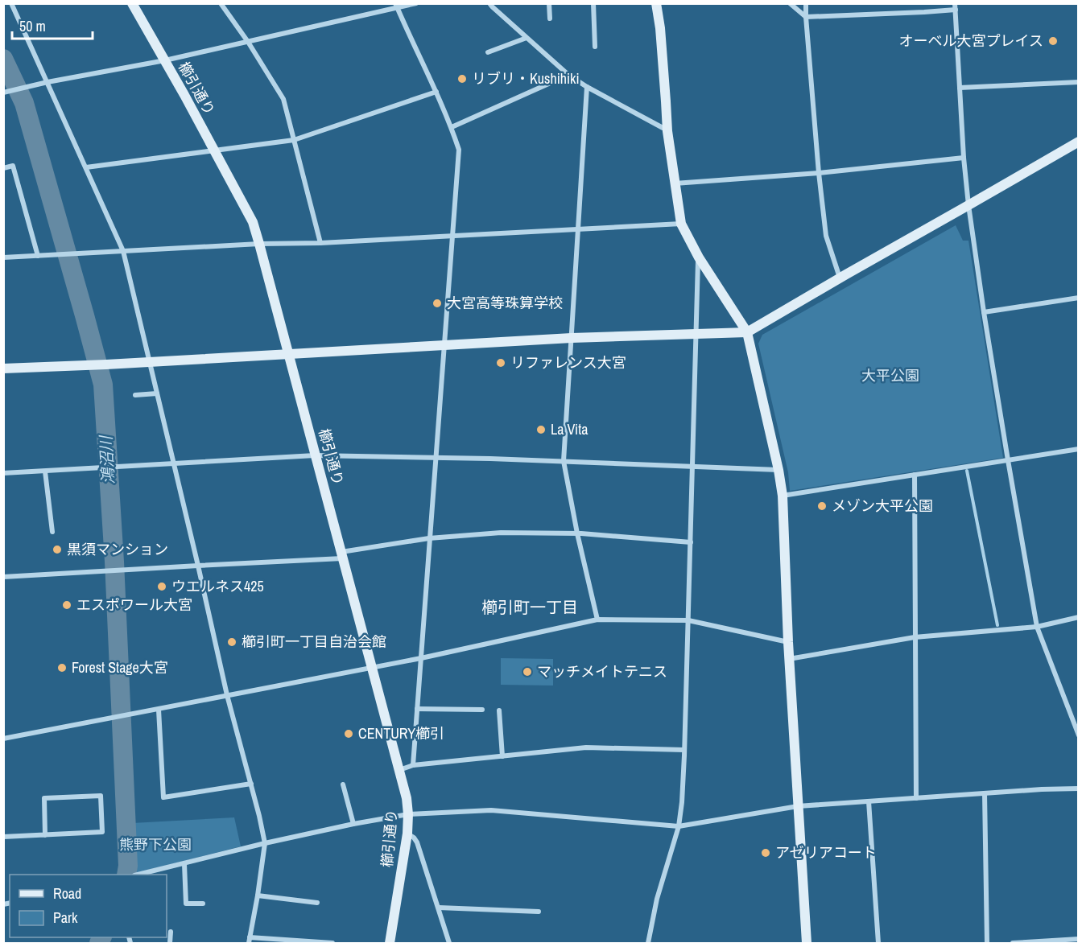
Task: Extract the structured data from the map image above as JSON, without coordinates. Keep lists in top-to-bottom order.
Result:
{
  "streets": {
    "street": ["櫛引通り"]
  },
  "districts": ["櫛引町一丁目"],
  "water": ["鴻沼川"],
  "parks": ["大平公園", "熊野下公園"],
  "places": [
    "オーベル大宮プレイス",
    "リブリ・Kushihiki",
    "大宮高等珠算学校",
    "リファレンス大宮",
    "La Vita",
    "メゾン大平公園",
    "黒須マンション",
    "ウエルネス425",
    "エスポワール大宮",
    "櫛引町一丁目自治会館",
    "Forest Stage大宮",
    "マッチメイトテニス",
    "CENTURY櫛引",
    "アゼリアコート"
  ],
  "legend": ["Road", "Park"],
  "scale_bar": "50 m"
}
